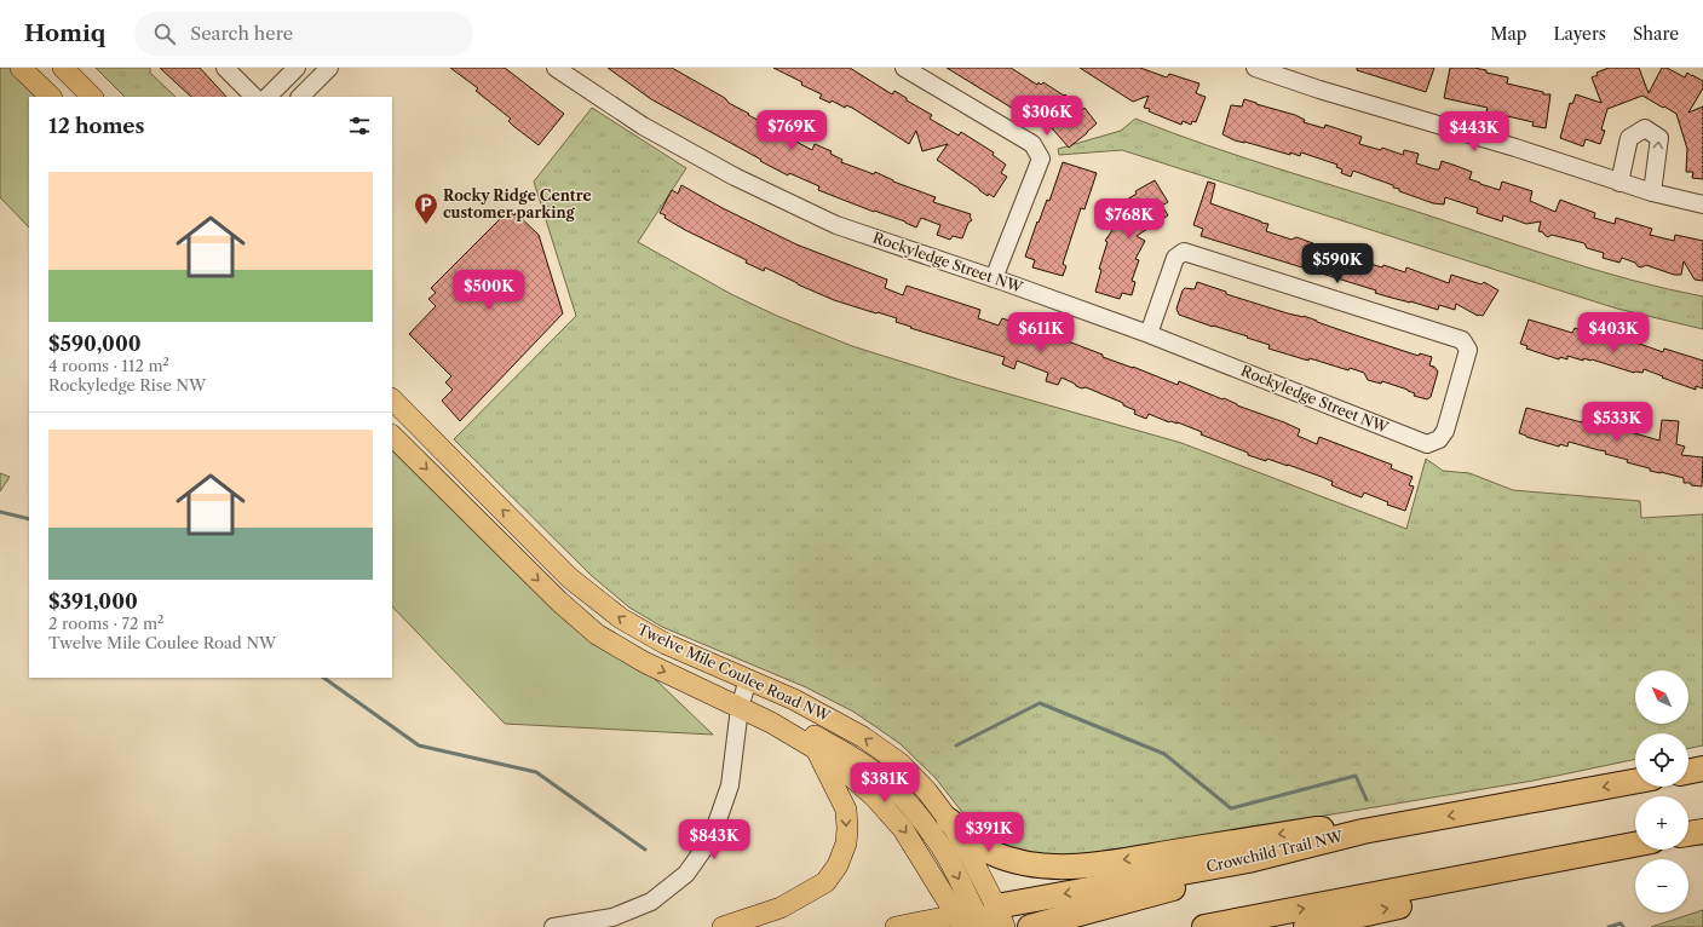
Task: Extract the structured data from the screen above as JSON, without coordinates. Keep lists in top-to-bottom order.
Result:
{
  "streets": {
    "highway": ["Crowchild Trail NW"],
    "main road": ["Twelve Mile Coulee Road NW"],
    "street": ["Rockyledge Street NW"]
  },
  "crossings": [
    ["Twelve Mile Coulee Road NW", "Crowchild Trail NW"]
  ],
  "places": {
    "parking": ["Rocky Ridge Centre customer parking"]
  },
  "north": "top left",
  "page": {
    "header": "Homiq",
    "search": "Search here",
    "nav": ["Map", "Layers", "Share"],
    "price": [
      "$306K",
      "$769K",
      "$443K",
      "$768K",
      "$590K",
      "$500K",
      "$611K",
      "$403K",
      "$533K",
      "$381K",
      "$391K",
      "$843K"
    ],
    "heading": "12 homes",
    "list": [
      {
        "name": "$590,000",
        "note": "4 rooms · 112 m² · Rockyledge Rise NW"
      },
      {
        "name": "$391,000",
        "note": "2 rooms · 72 m² · Twelve Mile Coulee Road NW"
      }
    ],
    "map_buttons": ["+", "−"]
  }
}
